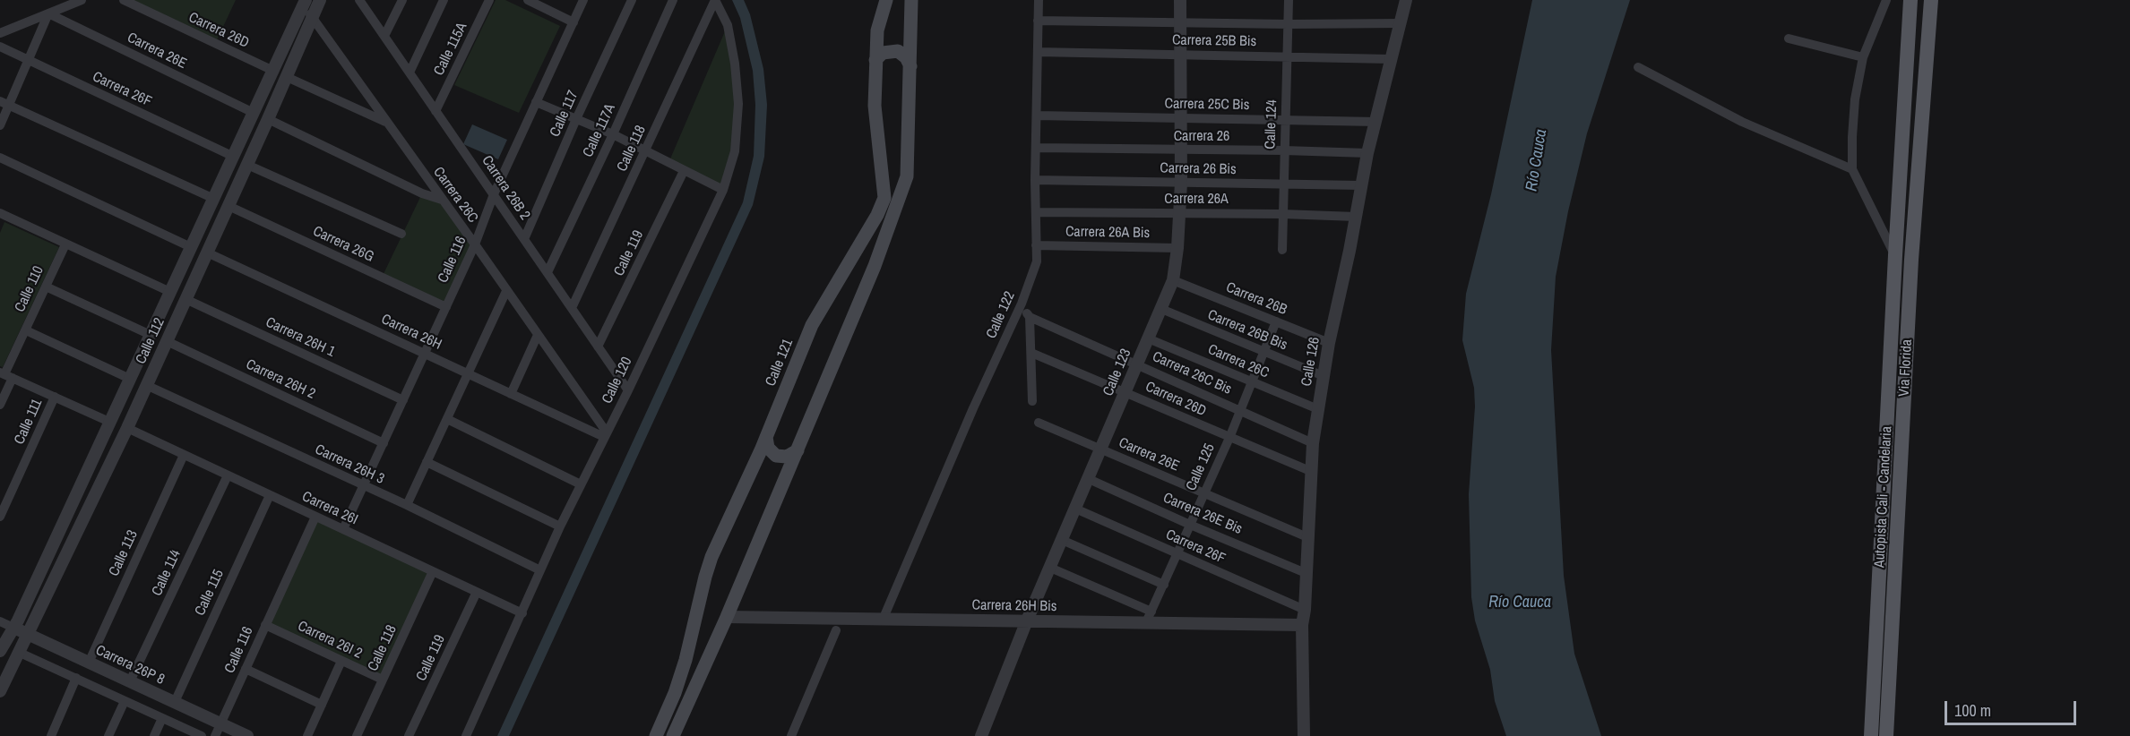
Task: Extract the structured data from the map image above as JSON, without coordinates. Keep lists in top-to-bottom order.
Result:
{
  "streets": {
    "main road": ["Calle 121", "Via Florida", "Autopista Cali - Candelaria"],
    "street": [
      "Carrera 26D",
      "Carrera 25B Bis",
      "Calle 115A",
      "Carrera 26E",
      "Carrera 26F",
      "Carrera 25C Bis",
      "Calle 117",
      "Calle 124",
      "Calle 117A",
      "Carrera 26",
      "Calle 118",
      "Carrera 26 Bis",
      "Carrera 26B 2",
      "Carrera 26C",
      "Carrera 26A",
      "Carrera 26A Bis",
      "Carrera 26G",
      "Calle 119",
      "Calle 116",
      "Calle 110",
      "Carrera 26B",
      "Calle 122",
      "Carrera 26B Bis",
      "Carrera 26H",
      "Carrera 26H 1",
      "Calle 112",
      "Calle 126",
      "Calle 123",
      "Carrera 26C Bis",
      "Carrera 26H 2",
      "Calle 120",
      "Calle 111",
      "Carrera 26H 3",
      "Calle 125",
      "Carrera 26I",
      "Carrera 26E Bis",
      "Calle 113",
      "Calle 114",
      "Calle 115",
      "Carrera 26H Bis",
      "Carrera 26I 2",
      "Carrera 26P 8"
    ]
  },
  "crossings": [
    ["Carrera 26D", "Calle 112"],
    ["Carrera 26D", "Calle 126"],
    ["Carrera 26D", "Calle 123"],
    ["Carrera 26D", "Calle 125"],
    ["Carrera 25B Bis", "Calle 124"],
    ["Carrera 25B Bis", "Calle 122"],
    ["Carrera 25B Bis", "Calle 126"],
    ["Carrera 25B Bis", "Calle 123"],
    ["Calle 115A", "Carrera 26B 2"],
    ["Carrera 26E", "Calle 112"],
    ["Carrera 26E", "Calle 126"],
    ["Carrera 26E", "Calle 123"],
    ["Carrera 26E", "Calle 125"],
    ["Carrera 26F", "Calle 112"],
    ["Carrera 26F", "Calle 126"],
    ["Carrera 26F", "Calle 123"],
    ["Carrera 26F", "Calle 125"],
    ["Carrera 25C Bis", "Calle 124"],
    ["Carrera 25C Bis", "Calle 122"],
    ["Carrera 25C Bis", "Calle 126"],
    ["Carrera 25C Bis", "Calle 123"],
    ["Calle 117", "Carrera 26B 2"],
    ["Calle 124", "Carrera 26"],
    ["Calle 124", "Carrera 26 Bis"],
    ["Calle 124", "Carrera 26A"],
    ["Calle 117A", "Carrera 26B 2"],
    ["Carrera 26", "Calle 122"],
    ["Carrera 26", "Calle 126"],
    ["Carrera 26", "Calle 123"],
    ["Calle 118", "Carrera 26B 2"],
    ["Calle 118", "Calle 120"],
    ["Calle 118", "Carrera 26I"],
    ["Calle 118", "Carrera 26I 2"],
    ["Carrera 26 Bis", "Calle 122"],
    ["Carrera 26 Bis", "Calle 126"],
    ["Carrera 26 Bis", "Calle 123"],
    ["Carrera 26B 2", "Calle 119"],
    ["Carrera 26B 2", "Calle 116"],
    ["Carrera 26B 2", "Calle 120"],
    ["Carrera 26C", "Calle 116"],
    ["Carrera 26C", "Carrera 26H"],
    ["Carrera 26C", "Calle 112"],
    ["Carrera 26C", "Calle 126"],
    ["Carrera 26C", "Calle 123"],
    ["Carrera 26C", "Calle 120"],
    ["Carrera 26C", "Calle 125"],
    ["Carrera 26A", "Calle 122"],
    ["Carrera 26A", "Calle 126"],
    ["Carrera 26A", "Calle 123"],
    ["Carrera 26A Bis", "Calle 122"],
    ["Carrera 26A Bis", "Calle 123"],
    ["Carrera 26G", "Calle 116"],
    ["Carrera 26G", "Calle 112"],
    ["Calle 119", "Carrera 26I"],
    ["Calle 116", "Carrera 26H"],
    ["Calle 116", "Carrera 26H 1"],
    ["Calle 116", "Carrera 26H 2"],
    ["Calle 116", "Carrera 26H 3"],
    ["Calle 116", "Carrera 26I"],
    ["Calle 116", "Carrera 26I 2"],
    ["Calle 116", "Carrera 26P 8"],
    ["Carrera 26B", "Calle 126"],
    ["Carrera 26B", "Calle 123"],
    ["Carrera 26B", "Calle 125"],
    ["Calle 122", "Carrera 26H Bis"],
    ["Carrera 26B Bis", "Calle 126"],
    ["Carrera 26B Bis", "Calle 123"],
    ["Carrera 26B Bis", "Calle 125"],
    ["Carrera 26H", "Calle 112"],
    ["Carrera 26H", "Calle 120"],
    ["Carrera 26H 1", "Calle 112"],
    ["Calle 112", "Carrera 26H 2"],
    ["Calle 112", "Carrera 26H 3"],
    ["Calle 112", "Carrera 26I"],
    ["Calle 112", "Carrera 26P 8"],
    ["Calle 126", "Carrera 26C Bis"],
    ["Calle 126", "Carrera 26E Bis"],
    ["Calle 126", "Carrera 26H Bis"],
    ["Calle 123", "Carrera 26C Bis"],
    ["Calle 123", "Carrera 26E Bis"],
    ["Calle 123", "Carrera 26H Bis"],
    ["Carrera 26C Bis", "Calle 125"],
    ["Calle 120", "Carrera 26H 3"],
    ["Calle 120", "Carrera 26I"],
    ["Calle 125", "Carrera 26E Bis"],
    ["Calle 125", "Carrera 26H Bis"],
    ["Carrera 26I", "Calle 113"],
    ["Carrera 26I", "Calle 114"],
    ["Carrera 26I", "Calle 115"],
    ["Calle 113", "Carrera 26P 8"],
    ["Calle 114", "Carrera 26P 8"],
    ["Calle 115", "Carrera 26P 8"]
  ],
  "water": ["Río Cauca"],
  "scale_bar": "100 m"
}
